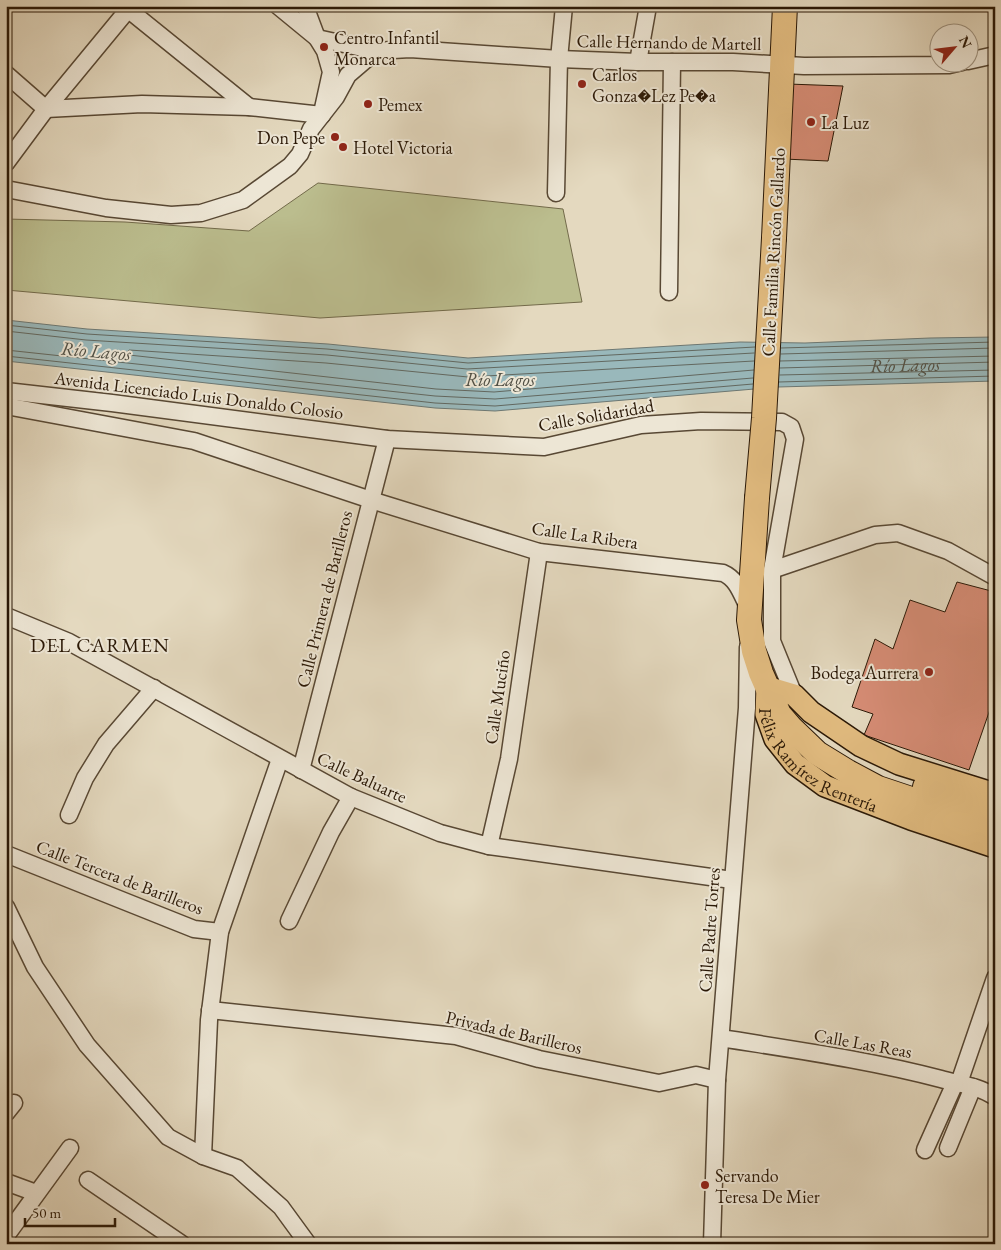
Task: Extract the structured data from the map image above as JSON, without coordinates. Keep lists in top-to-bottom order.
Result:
{
  "streets": {
    "highway": ["Calle Familia Rincón Gallardo"],
    "main road": ["Félix Ramírez Rentería"],
    "street": [
      "Calle Hernando de Martell",
      "Avenida Licenciado Luis Donaldo Colosio",
      "Calle Solidaridad",
      "Calle La Ribera",
      "Calle Primera de Barilleros",
      "Calle Muciño",
      "Calle Baluarte",
      "Calle Tercera de Barilleros",
      "Calle Padre Torres",
      "Privada de Barilleros",
      "Calle Las Reas"
    ]
  },
  "crossings": [
    ["Calle Hernando de Martell", "Calle Familia Rincón Gallardo"],
    ["Calle Familia Rincón Gallardo", "Calle La Ribera"],
    ["Calle Familia Rincón Gallardo", "Félix Ramírez Rentería"],
    ["Calle Familia Rincón Gallardo", "Calle Padre Torres"],
    ["Avenida Licenciado Luis Donaldo Colosio", "Calle Solidaridad"],
    ["Avenida Licenciado Luis Donaldo Colosio", "Calle La Ribera"],
    ["Avenida Licenciado Luis Donaldo Colosio", "Calle Primera de Barilleros"],
    ["Calle Solidaridad", "Calle Primera de Barilleros"],
    ["Calle La Ribera", "Calle Primera de Barilleros"],
    ["Calle La Ribera", "Calle Muciño"],
    ["Calle La Ribera", "Calle Padre Torres"],
    ["Calle Primera de Barilleros", "Calle Baluarte"],
    ["Calle Muciño", "Calle Baluarte"],
    ["Félix Ramírez Rentería", "Calle Padre Torres"],
    ["Calle Baluarte", "Calle Padre Torres"],
    ["Calle Padre Torres", "Privada de Barilleros"],
    ["Calle Padre Torres", "Calle Las Reas"]
  ],
  "districts": ["DEL CARMEN"],
  "water": ["Río Lagos"],
  "places": [
    "Centro Infantil Monarca",
    "Carlos Gonza�Lez Pe�a",
    "Pemex",
    "La Luz",
    "Don Pepe",
    "Hotel Victoria",
    "Bodega Aurrera",
    "Servando Teresa De Mier"
  ],
  "scale_bar": "50 m",
  "north": "top right"
}
